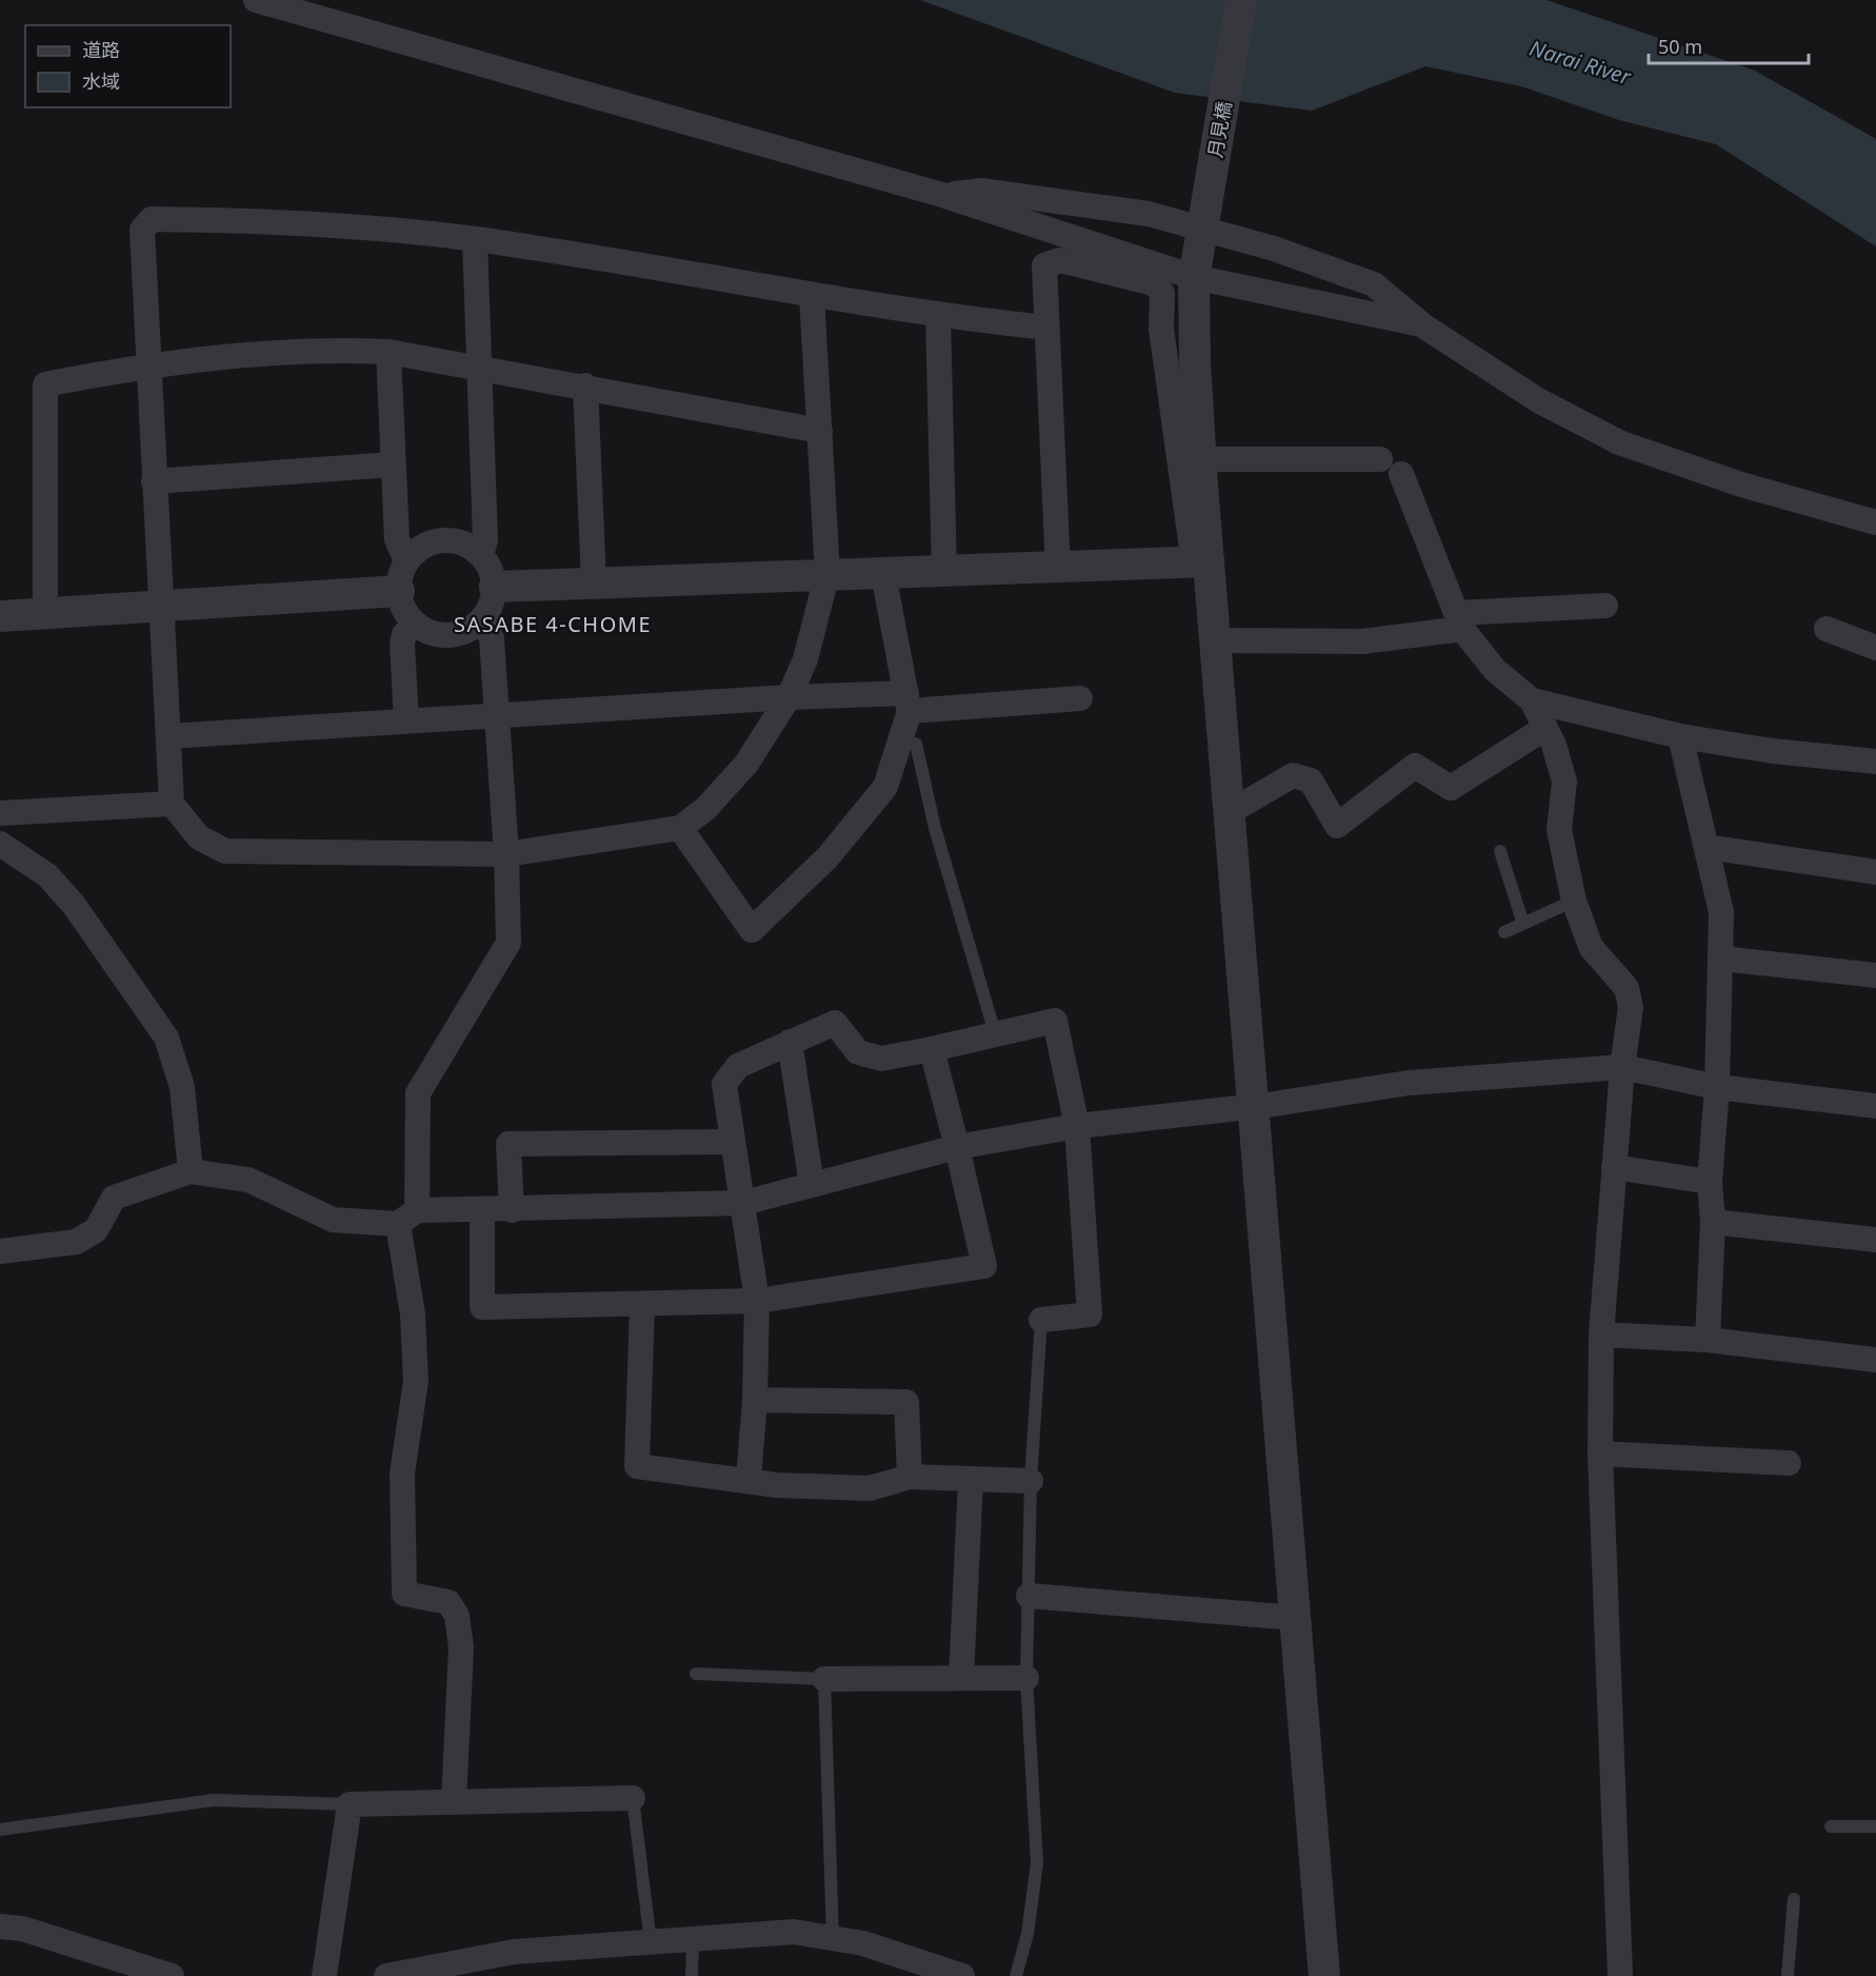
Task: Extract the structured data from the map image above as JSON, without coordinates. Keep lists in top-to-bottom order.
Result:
{
  "streets": {
    "street": ["月見橋"]
  },
  "districts": ["SASABE 4-CHOME"],
  "water": ["Narai River"],
  "legend": ["道路", "水域"],
  "scale_bar": "50 m"
}
